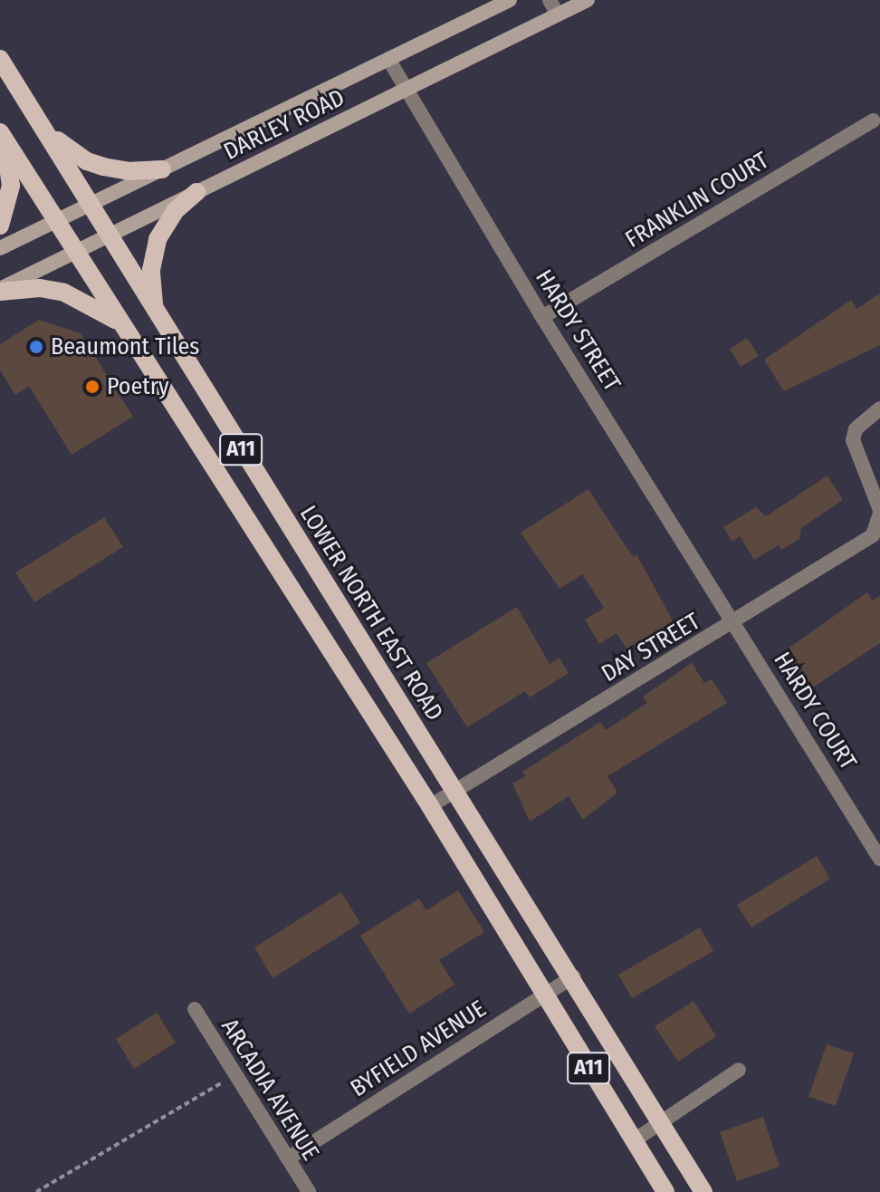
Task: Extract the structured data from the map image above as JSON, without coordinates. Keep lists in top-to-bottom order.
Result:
{
  "streets": {
    "main road": ["DARLEY ROAD", "A11", "LOWER NORTH EAST ROAD"],
    "street": [
      "FRANKLIN COURT",
      "HARDY STREET",
      "DAY STREET",
      "HARDY COURT",
      "BYFIELD AVENUE",
      "ARCADIA AVENUE"
    ]
  },
  "crossings": [
    ["DARLEY ROAD", "HARDY STREET"],
    ["DARLEY ROAD", "A11"],
    ["DARLEY ROAD", "LOWER NORTH EAST ROAD"],
    ["FRANKLIN COURT", "HARDY STREET"],
    ["HARDY STREET", "DAY STREET"],
    ["HARDY STREET", "HARDY COURT"],
    ["A11", "DAY STREET"],
    ["A11", "BYFIELD AVENUE"],
    ["LOWER NORTH EAST ROAD", "DAY STREET"],
    ["LOWER NORTH EAST ROAD", "BYFIELD AVENUE"],
    ["DAY STREET", "HARDY COURT"],
    ["BYFIELD AVENUE", "ARCADIA AVENUE"]
  ],
  "places": ["Beaumont Tiles", "Poetry"]
}
